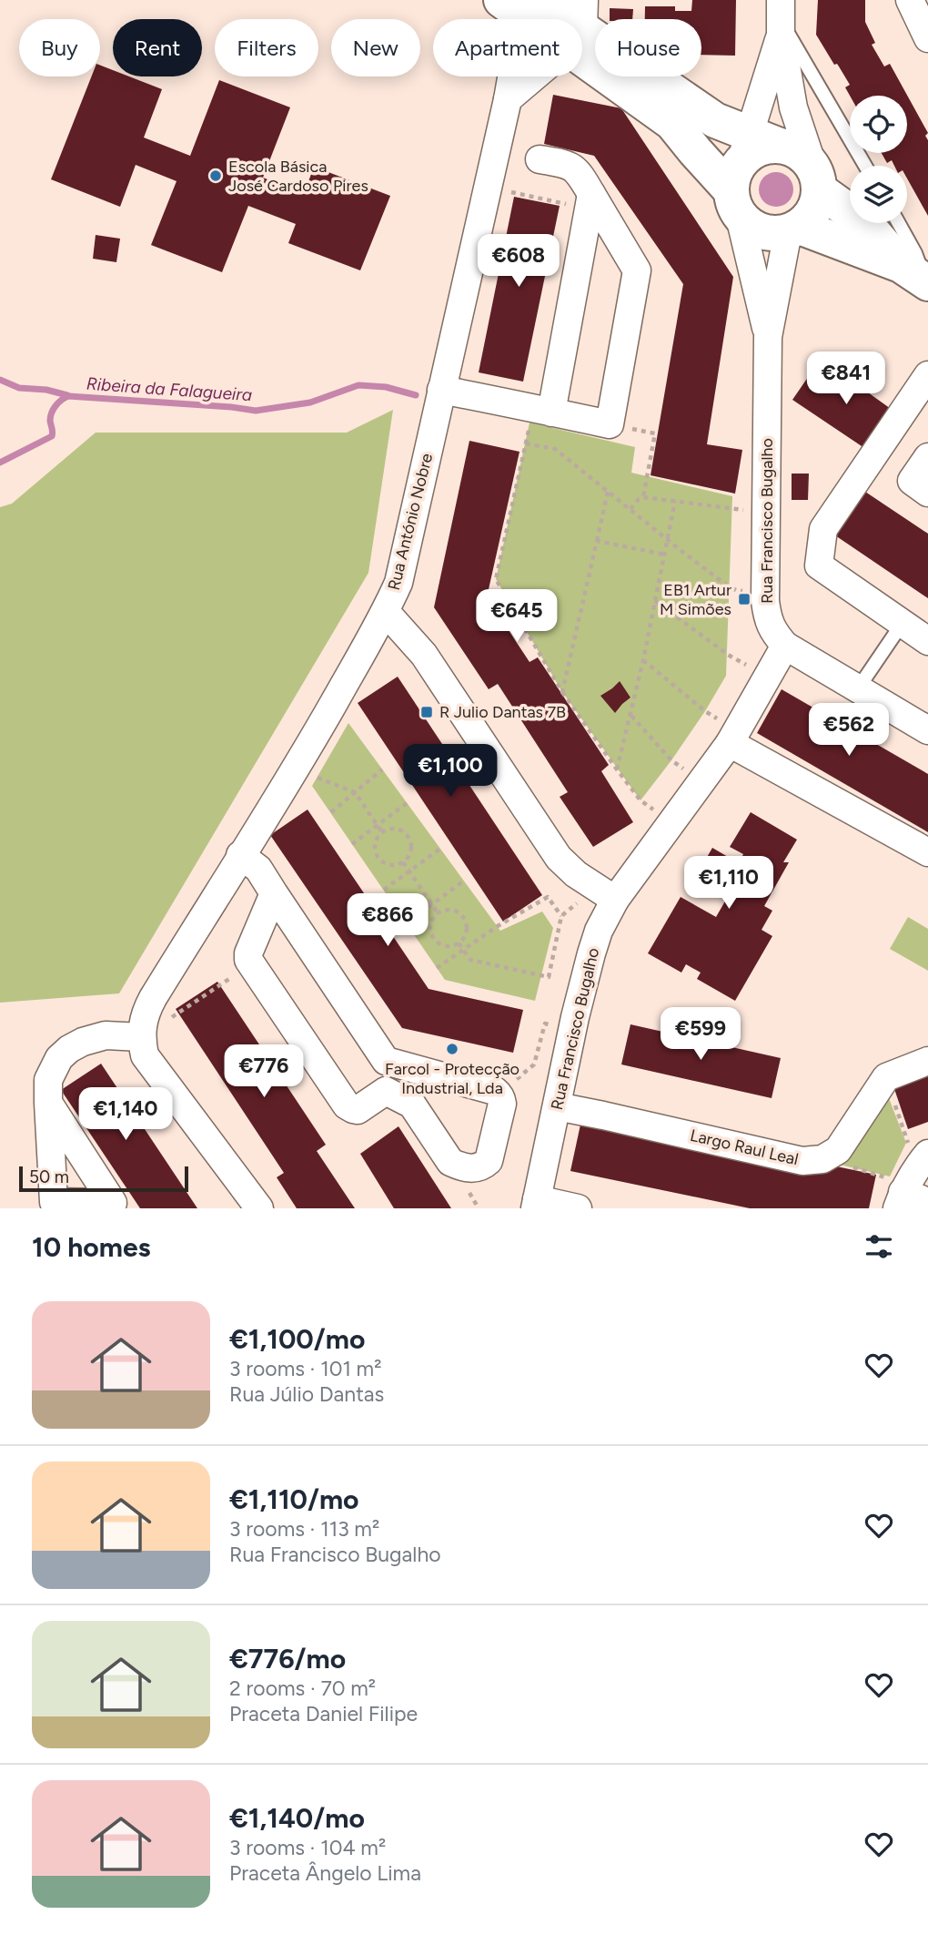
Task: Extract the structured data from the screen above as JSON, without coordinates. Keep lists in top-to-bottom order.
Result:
{
  "streets": {
    "street": ["Rua Francisco Bugalho", "Rua António Nobre", "Largo Raul Leal"]
  },
  "crossings": [
    ["Rua Francisco Bugalho", "Largo Raul Leal"]
  ],
  "water": ["Ribeira da Falagueira"],
  "places": {
    "other": ["Escola Básica José Cardoso Pires", "Farcol - Protecção Industrial, Lda"],
    "transit": ["EB1 Artur M Simões", "R Julio Dantas 7B"]
  },
  "scale_bar": "50 m",
  "page": {
    "chip": [
      "Buy",
      "Rent",
      "Filters",
      "New",
      "Apartment",
      "House"
    ],
    "price": [
      "€608",
      "€841",
      "€645",
      "€562",
      "€1,100",
      "€1,110",
      "€866",
      "€599",
      "€776",
      "€1,140"
    ],
    "scale": "50 m",
    "heading": "10 homes",
    "list": [
      {
        "name": "€1,100/mo",
        "note": "3 rooms · 101 m² · Rua Júlio Dantas"
      },
      {
        "name": "€1,110/mo",
        "note": "3 rooms · 113 m² · Rua Francisco Bugalho"
      },
      {
        "name": "€776/mo",
        "note": "2 rooms · 70 m² · Praceta Daniel Filipe"
      },
      {
        "name": "€1,140/mo",
        "note": "3 rooms · 104 m² · Praceta Ângelo Lima"
      }
    ]
  }
}
